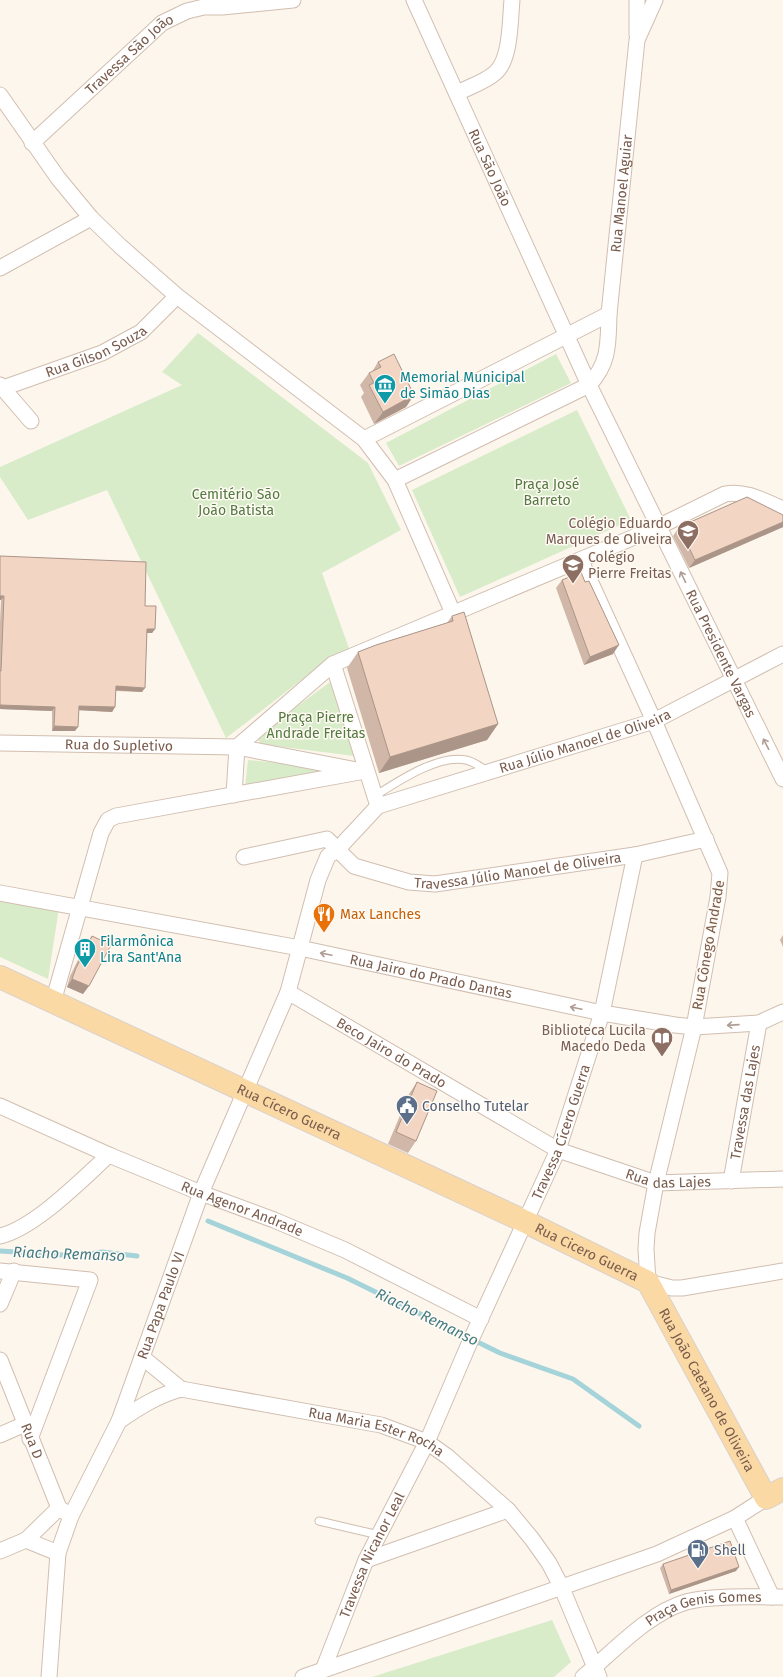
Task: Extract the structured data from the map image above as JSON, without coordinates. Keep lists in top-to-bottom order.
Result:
{
  "streets": {
    "main road": ["Rua Cícero Guerra", "Rua Cicero Guerra", "Rua João Caetano de Oliveira"],
    "street": [
      "Travessa São João",
      "Rua São João",
      "Rua Manoel Aguiar",
      "Rua Gilson Souza",
      "Rua Presidente Vargas",
      "Rua Júlio Manoel de Oliveira",
      "Rua do Supletivo",
      "Travessa Júlio Manoel de Oliveira",
      "Rua Cônego Andrade",
      "Rua Jairo do Prado Dantas",
      "Beco Jairo do Prado",
      "Travessa das Lajes",
      "Travessa Cícero Guerra",
      "Rua das Lajes",
      "Rua Agenor Andrade",
      "Rua Papa Paulo VI",
      "Rua Maria Ester Rocha",
      "Rua D",
      "Travessa Nicanor Leal",
      "Praça Genis Gomes"
    ]
  },
  "crossings": [
    ["Rua Presidente Vargas", "Rua Júlio Manoel de Oliveira"],
    ["Rua Júlio Manoel de Oliveira", "Rua Cônego Andrade"],
    ["Travessa Júlio Manoel de Oliveira", "Rua Cônego Andrade"],
    ["Travessa Júlio Manoel de Oliveira", "Travessa Cícero Guerra"],
    ["Rua Cônego Andrade", "Rua Jairo do Prado Dantas"],
    ["Rua Cônego Andrade", "Rua das Lajes"],
    ["Rua Cônego Andrade", "Rua Cicero Guerra"],
    ["Rua Cônego Andrade", "Rua João Caetano de Oliveira"],
    ["Rua Jairo do Prado Dantas", "Travessa das Lajes"],
    ["Rua Jairo do Prado Dantas", "Travessa Cícero Guerra"],
    ["Rua Jairo do Prado Dantas", "Rua Papa Paulo VI"],
    ["Beco Jairo do Prado", "Travessa Cícero Guerra"],
    ["Beco Jairo do Prado", "Rua das Lajes"],
    ["Beco Jairo do Prado", "Rua Papa Paulo VI"],
    ["Travessa das Lajes", "Rua das Lajes"],
    ["Rua Cícero Guerra", "Travessa Cícero Guerra"],
    ["Rua Cícero Guerra", "Rua Cicero Guerra"],
    ["Rua Cícero Guerra", "Rua Papa Paulo VI"],
    ["Travessa Cícero Guerra", "Rua das Lajes"],
    ["Travessa Cícero Guerra", "Rua Agenor Andrade"],
    ["Travessa Cícero Guerra", "Rua Cicero Guerra"],
    ["Travessa Cícero Guerra", "Travessa Nicanor Leal"],
    ["Rua Agenor Andrade", "Rua Papa Paulo VI"],
    ["Rua Cicero Guerra", "Rua João Caetano de Oliveira"],
    ["Rua Papa Paulo VI", "Rua Maria Ester Rocha"],
    ["Rua Papa Paulo VI", "Rua D"],
    ["Rua Maria Ester Rocha", "Travessa Nicanor Leal"],
    ["Rua Maria Ester Rocha", "Praça Genis Gomes"]
  ],
  "one_way": ["Rua Presidente Vargas", "Rua Jairo do Prado Dantas"],
  "water": ["Riacho Remanso"],
  "parks": ["Praça José Barreto", "Cemitério São João Batista", "Praça Pierre Andrade Freitas"],
  "places": {
    "museum": ["Memorial Municipal de Simão Dias"],
    "school or university": ["Colégio Eduardo Marques de Oliveira", "Colégio Pierre Freitas"],
    "restaurant": ["Max Lanches"],
    "building": ["Filarmônica Lira Sant'Ana"],
    "library": ["Biblioteca Lucila Macedo Deda"],
    "public building": ["Conselho Tutelar"],
    "fuel station": ["Shell"]
  }
}
